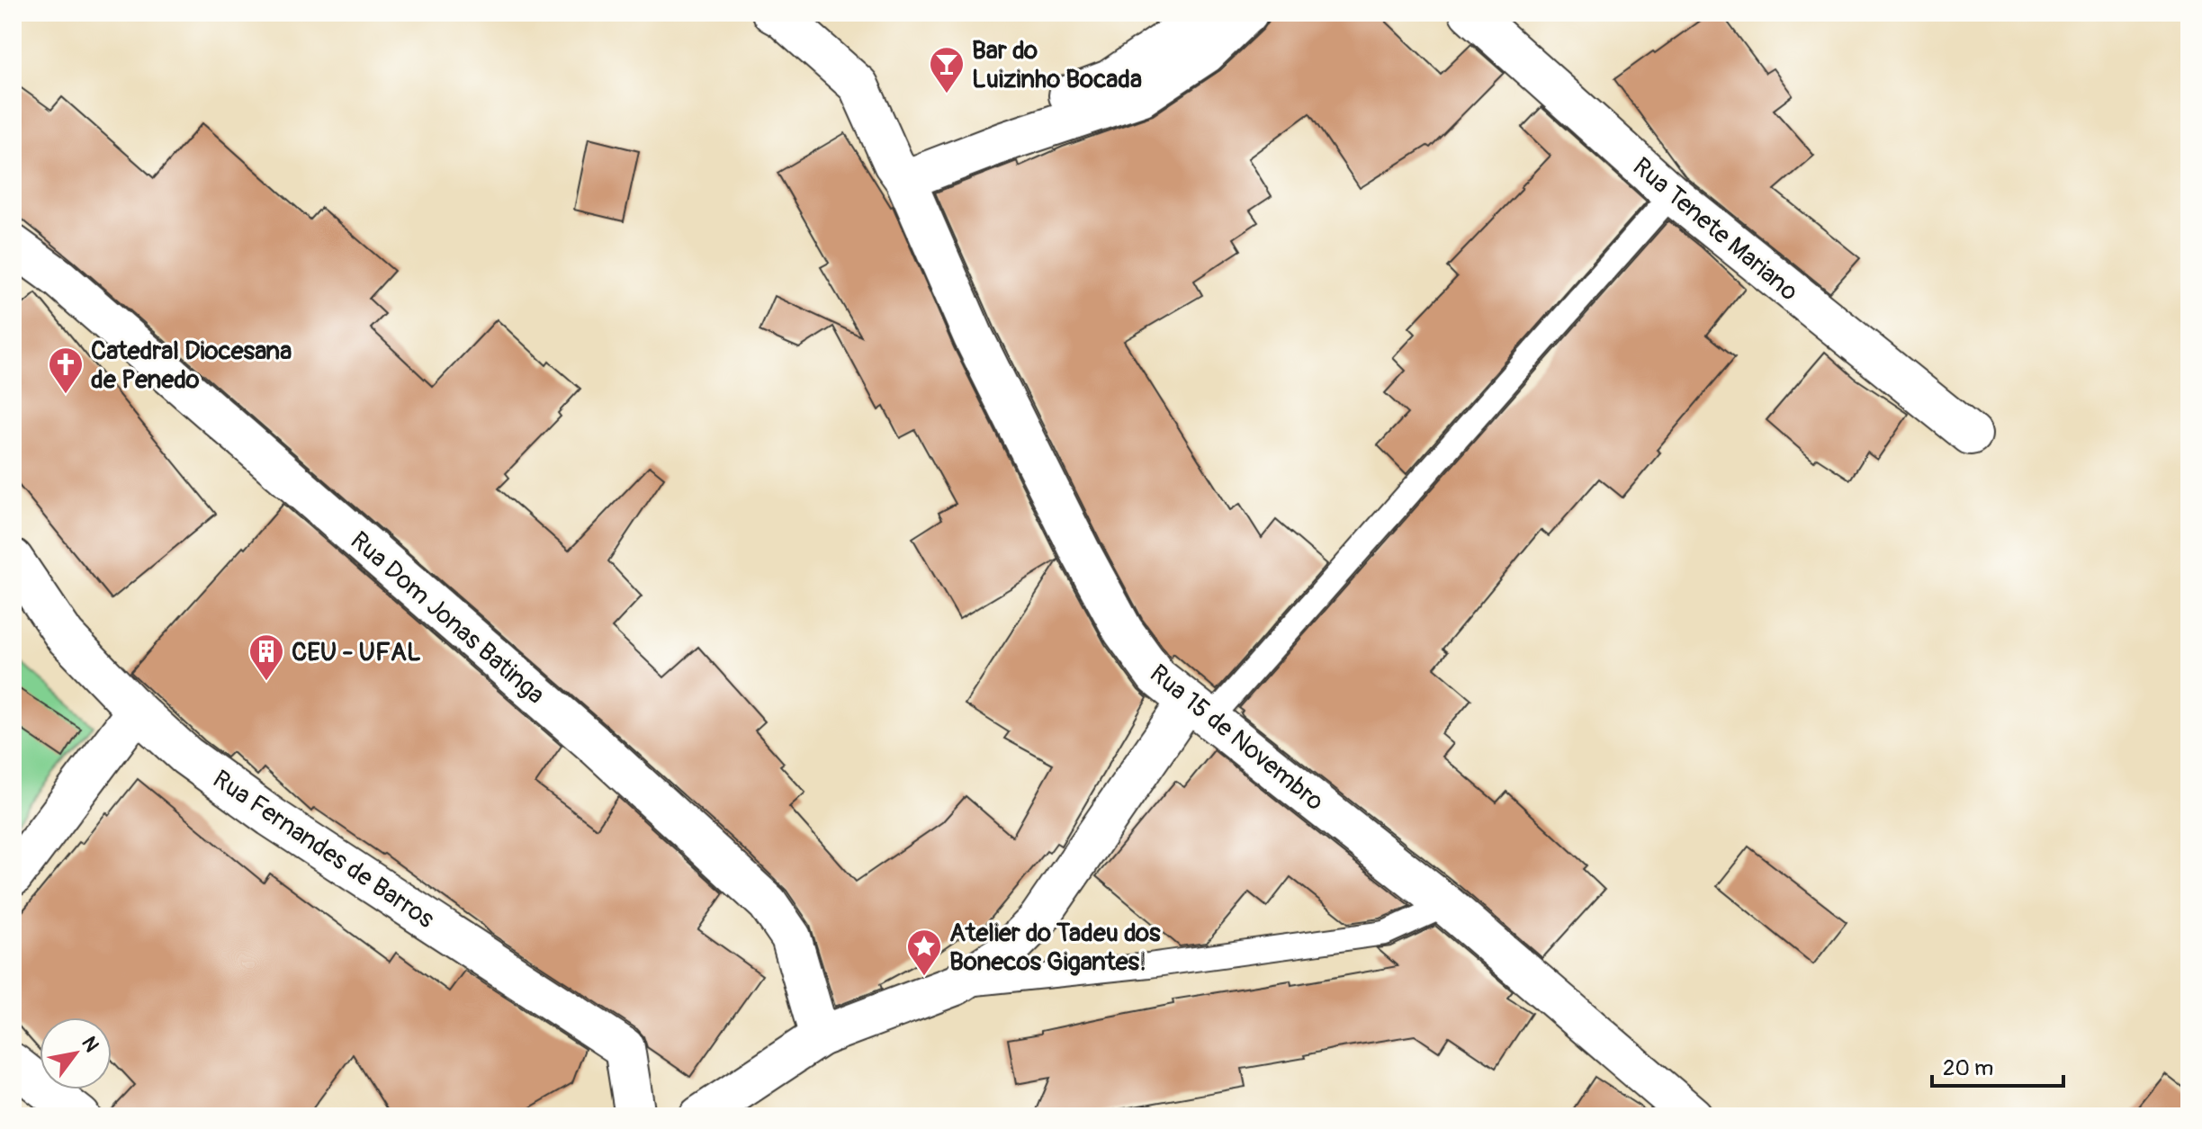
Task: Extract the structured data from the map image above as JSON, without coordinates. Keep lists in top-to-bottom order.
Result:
{
  "streets": {
    "street": [
      "Rua Tenete Mariano",
      "Rua Dom Jonas Batinga",
      "Rua 15 de Novembro",
      "Rua Fernandes de Barros"
    ]
  },
  "places": {
    "bar": ["Bar do Luizinho Bocada"],
    "church": ["Catedral Diocesana de Penedo"],
    "building": ["CEU - UFAL"],
    "place": ["Atelier do Tadeu dos Bonecos Gigantes!"]
  },
  "scale_bar": "20 m",
  "north": "top right"
}
